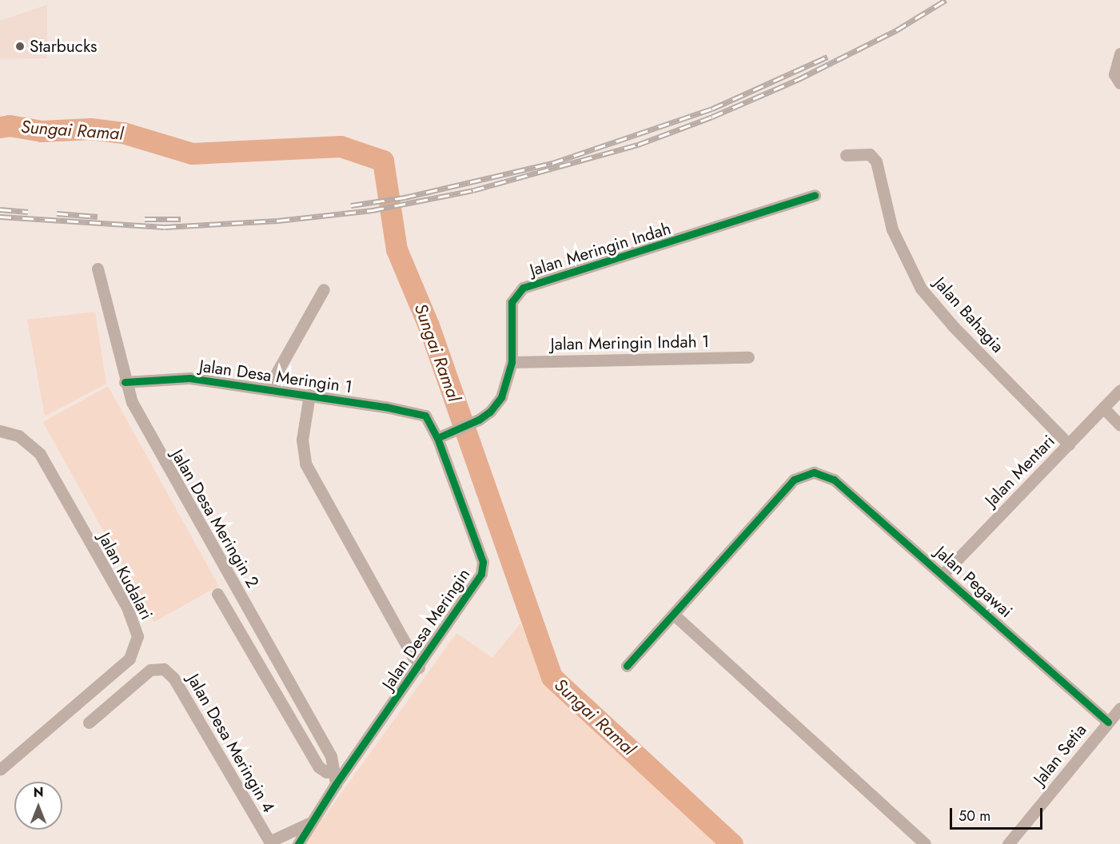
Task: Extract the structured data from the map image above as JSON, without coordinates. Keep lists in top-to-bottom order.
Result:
{
  "streets": {
    "street": [
      "Jalan Meringin Indah",
      "Jalan Bahagia",
      "Jalan Meringin Indah 1",
      "Jalan Desa Meringin 1",
      "Jalan Mentari",
      "Jalan Desa Meringin 2",
      "Jalan Kudalari",
      "Jalan Pegawai",
      "Jalan Desa Meringin",
      "Jalan Desa Meringin 4",
      "Jalan Setia"
    ]
  },
  "crossings": [
    ["Jalan Meringin Indah", "Jalan Meringin Indah 1"],
    ["Jalan Meringin Indah", "Jalan Desa Meringin"],
    ["Jalan Bahagia", "Jalan Mentari"],
    ["Jalan Desa Meringin 1", "Jalan Desa Meringin 2"],
    ["Jalan Desa Meringin 1", "Jalan Desa Meringin"],
    ["Jalan Mentari", "Jalan Pegawai"],
    ["Jalan Desa Meringin 2", "Jalan Desa Meringin"],
    ["Jalan Pegawai", "Jalan Setia"]
  ],
  "water": ["Sungai Ramal"],
  "places": ["Starbucks"],
  "scale_bar": "50 m",
  "north": "top"
}
